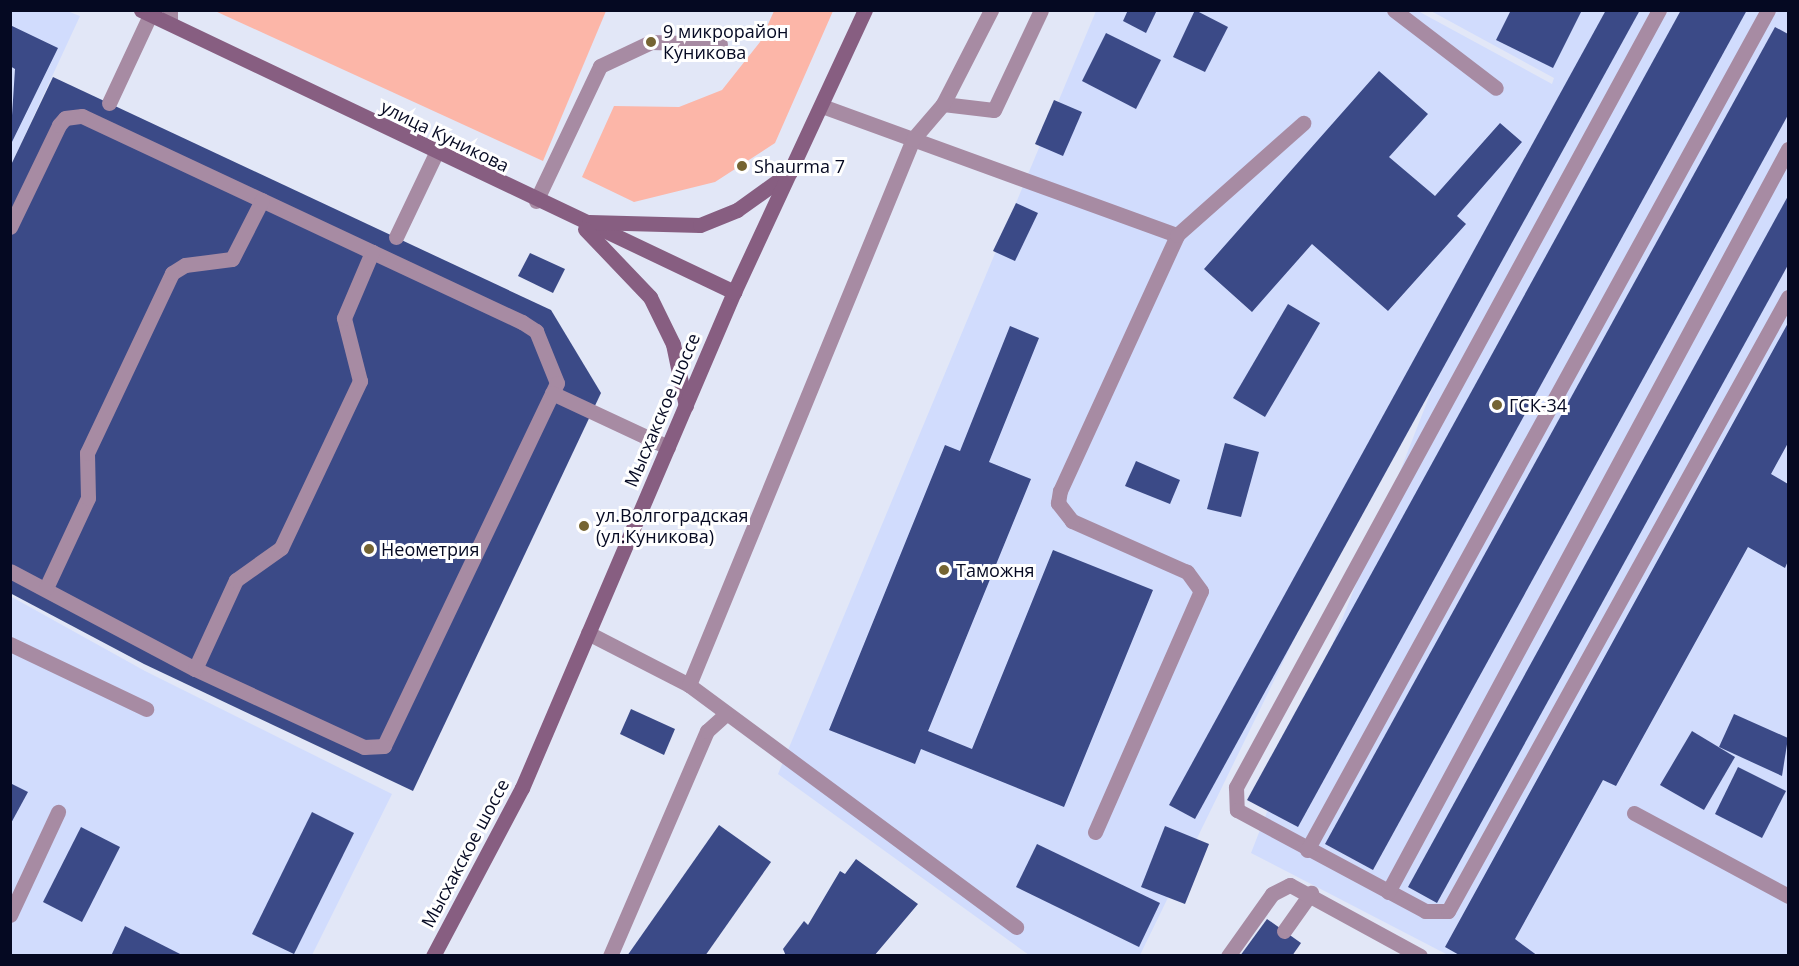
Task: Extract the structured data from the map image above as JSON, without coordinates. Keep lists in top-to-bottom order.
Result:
{
  "streets": {
    "street": ["улица Куникова", "Мысхакское шоссе"]
  },
  "crossings": [
    ["улица Куникова", "Мысхакское шоссе"]
  ],
  "places": [
    "9 микрорайон Куникова",
    "Shaurma 7",
    "ГСК-34",
    "ул.Волгоградская (ул.Куникова)",
    "Неометрия",
    "Таможня"
  ]
}
